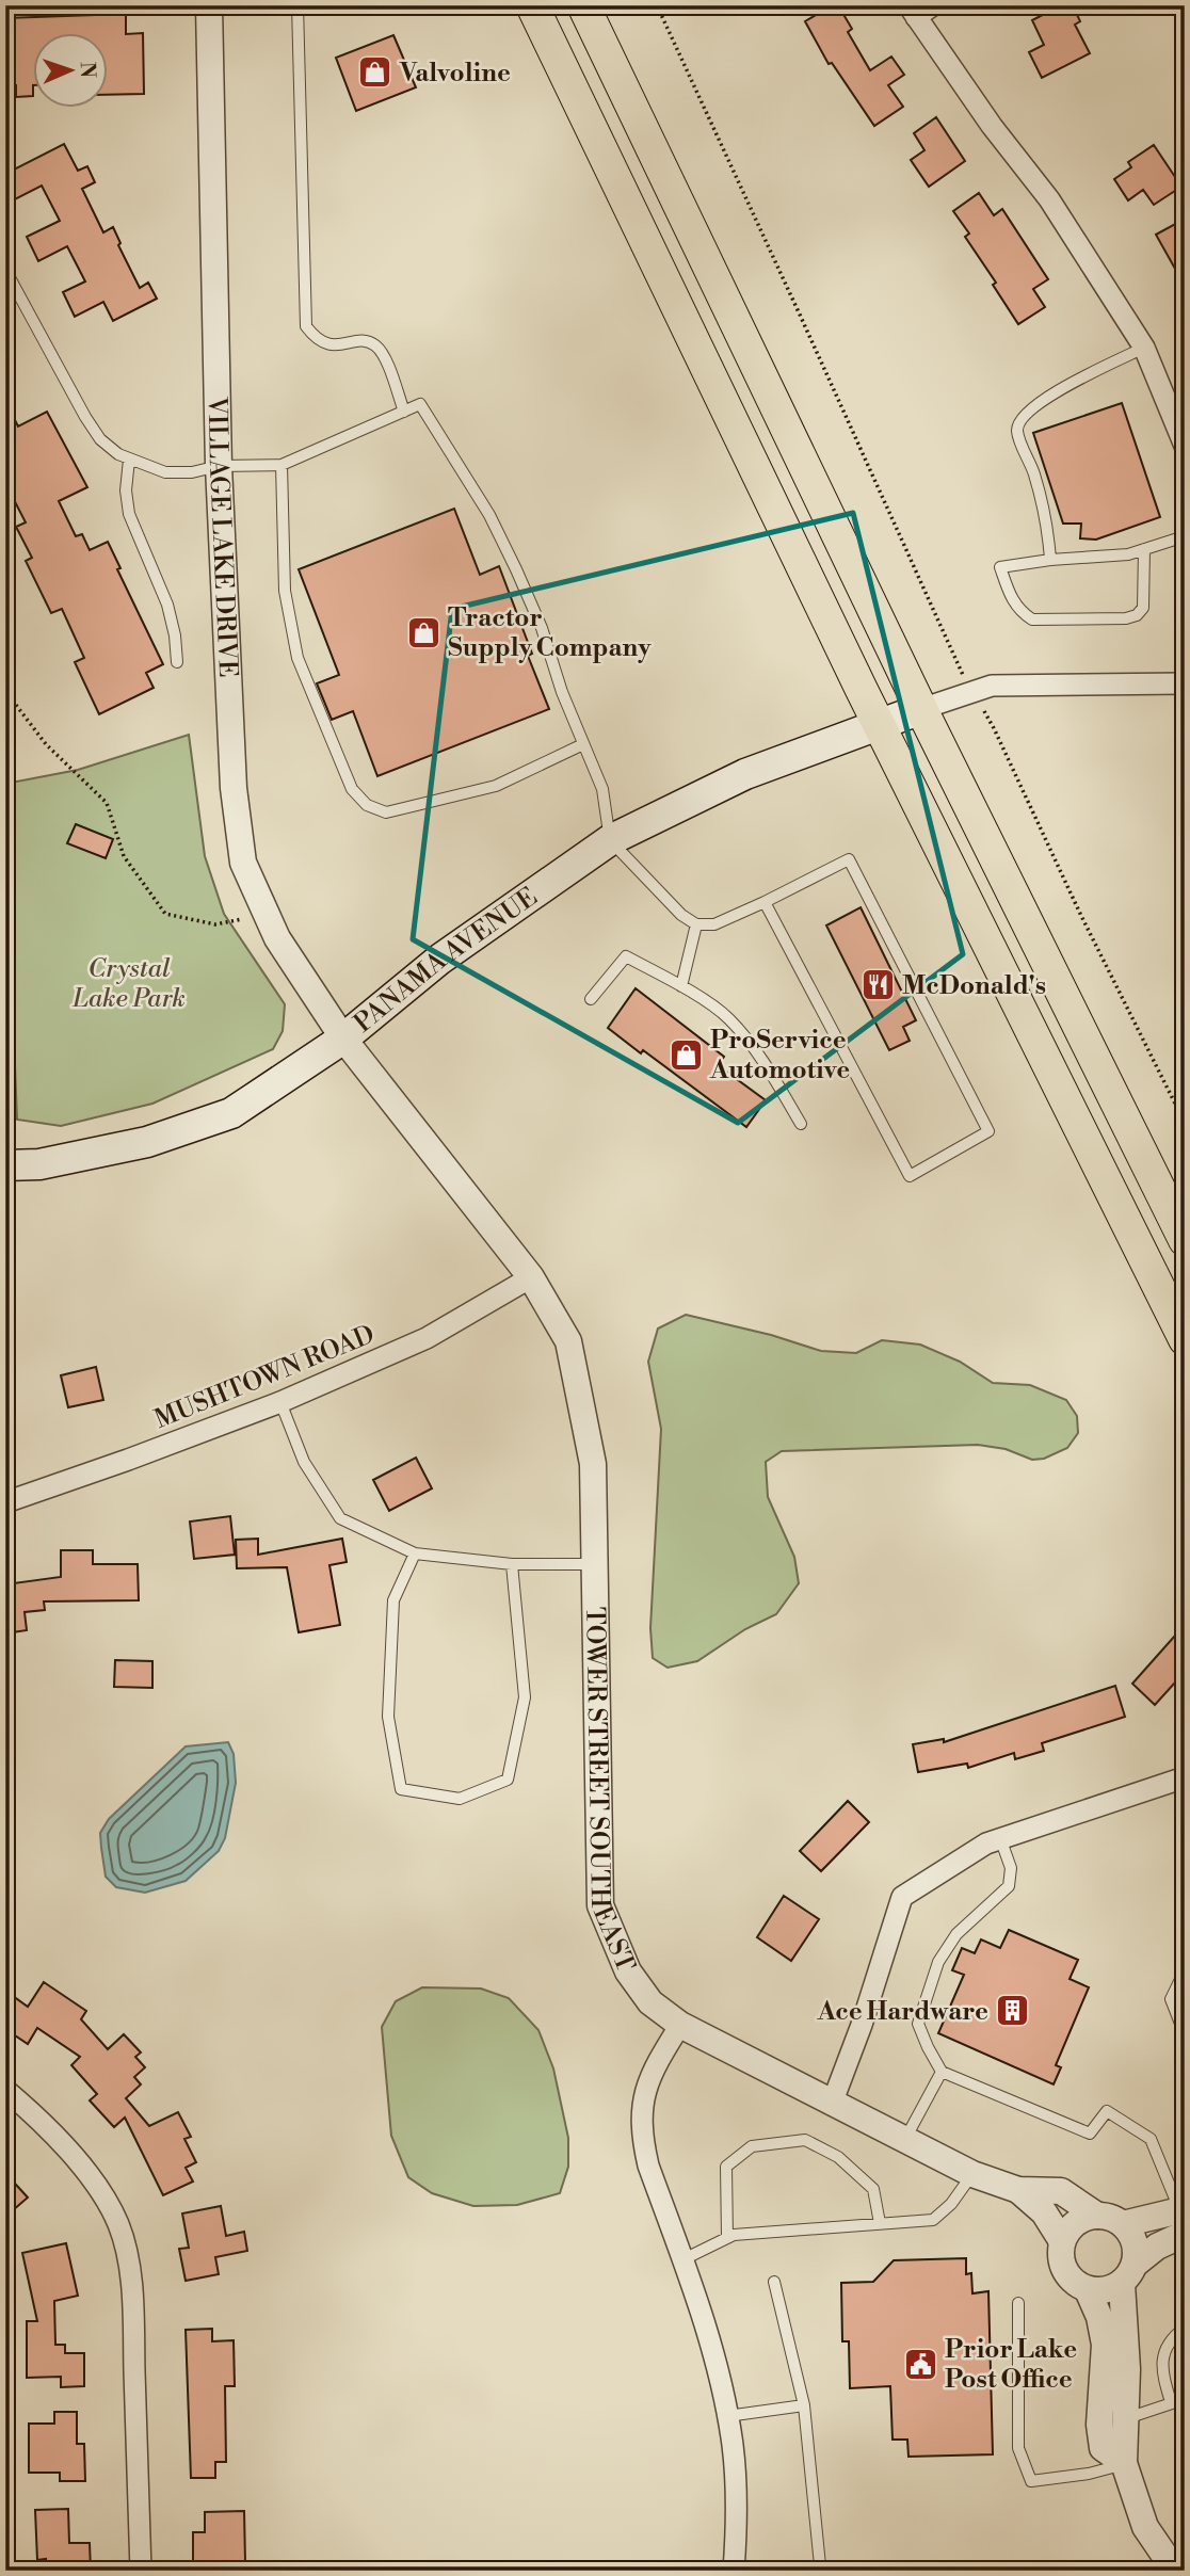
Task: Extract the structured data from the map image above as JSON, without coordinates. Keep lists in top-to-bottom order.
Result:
{
  "streets": {
    "main road": ["PANAMA AVENUE"],
    "street": ["VILLAGE LAKE DRIVE", "MUSHTOWN ROAD", "TOWER STREET SOUTHEAST"]
  },
  "crossings": [
    ["VILLAGE LAKE DRIVE", "PANAMA AVENUE"],
    ["VILLAGE LAKE DRIVE", "TOWER STREET SOUTHEAST"],
    ["PANAMA AVENUE", "TOWER STREET SOUTHEAST"],
    ["MUSHTOWN ROAD", "TOWER STREET SOUTHEAST"]
  ],
  "parks": ["Crystal Lake Park"],
  "places": {
    "shop": ["Valvoline", "Tractor Supply Company", "ProService Automotive"],
    "restaurant": ["McDonald's"],
    "building": ["Ace Hardware"],
    "public building": ["Prior Lake Post Office"]
  },
  "north": "right"
}
